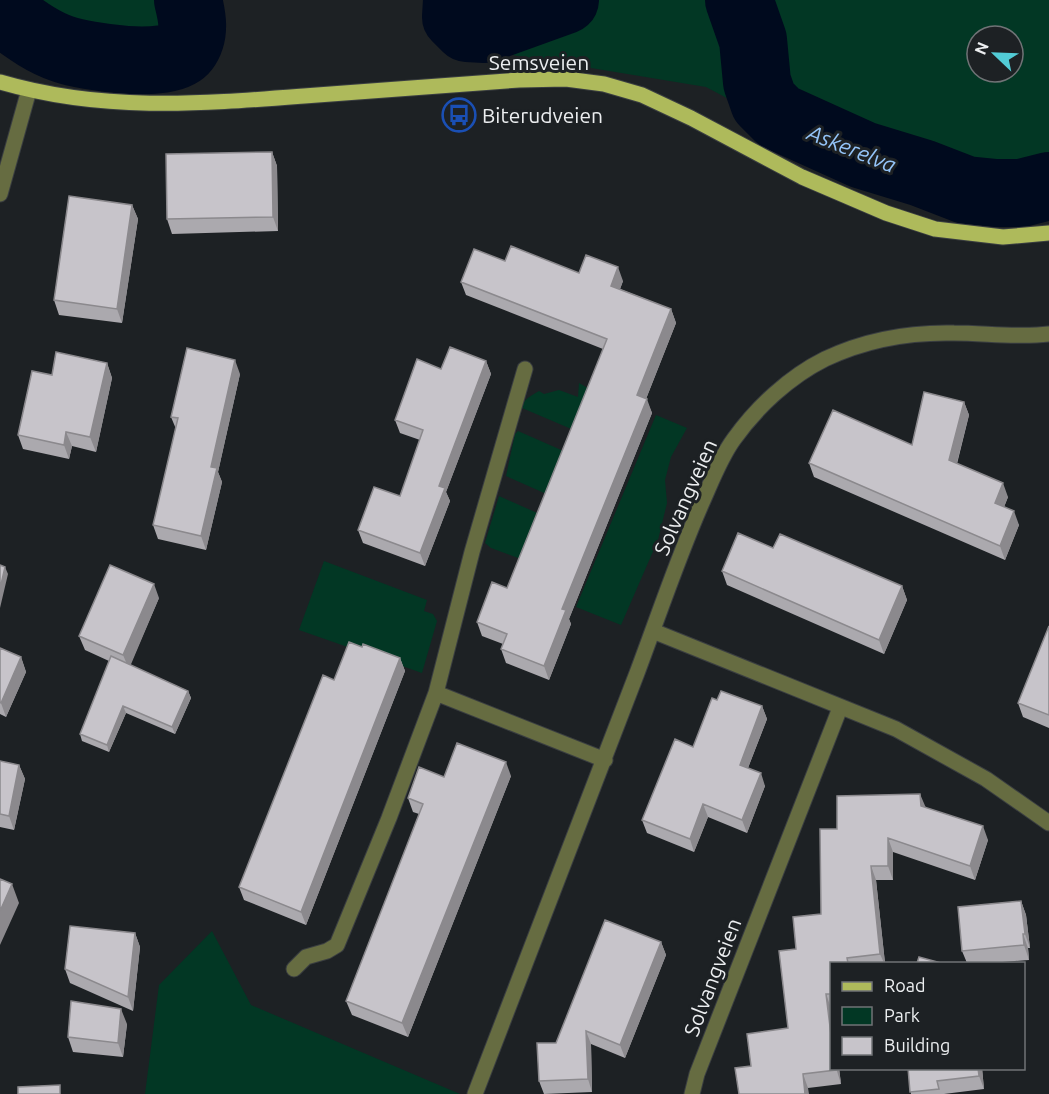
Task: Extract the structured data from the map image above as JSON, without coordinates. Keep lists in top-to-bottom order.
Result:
{
  "streets": {
    "main road": ["Semsveien"],
    "street": ["Solvangveien"]
  },
  "water": ["Askerelva"],
  "places": {
    "bus stop": ["Biterudveien"]
  },
  "legend": ["Road", "Park", "Building"],
  "north": "top left"
}
